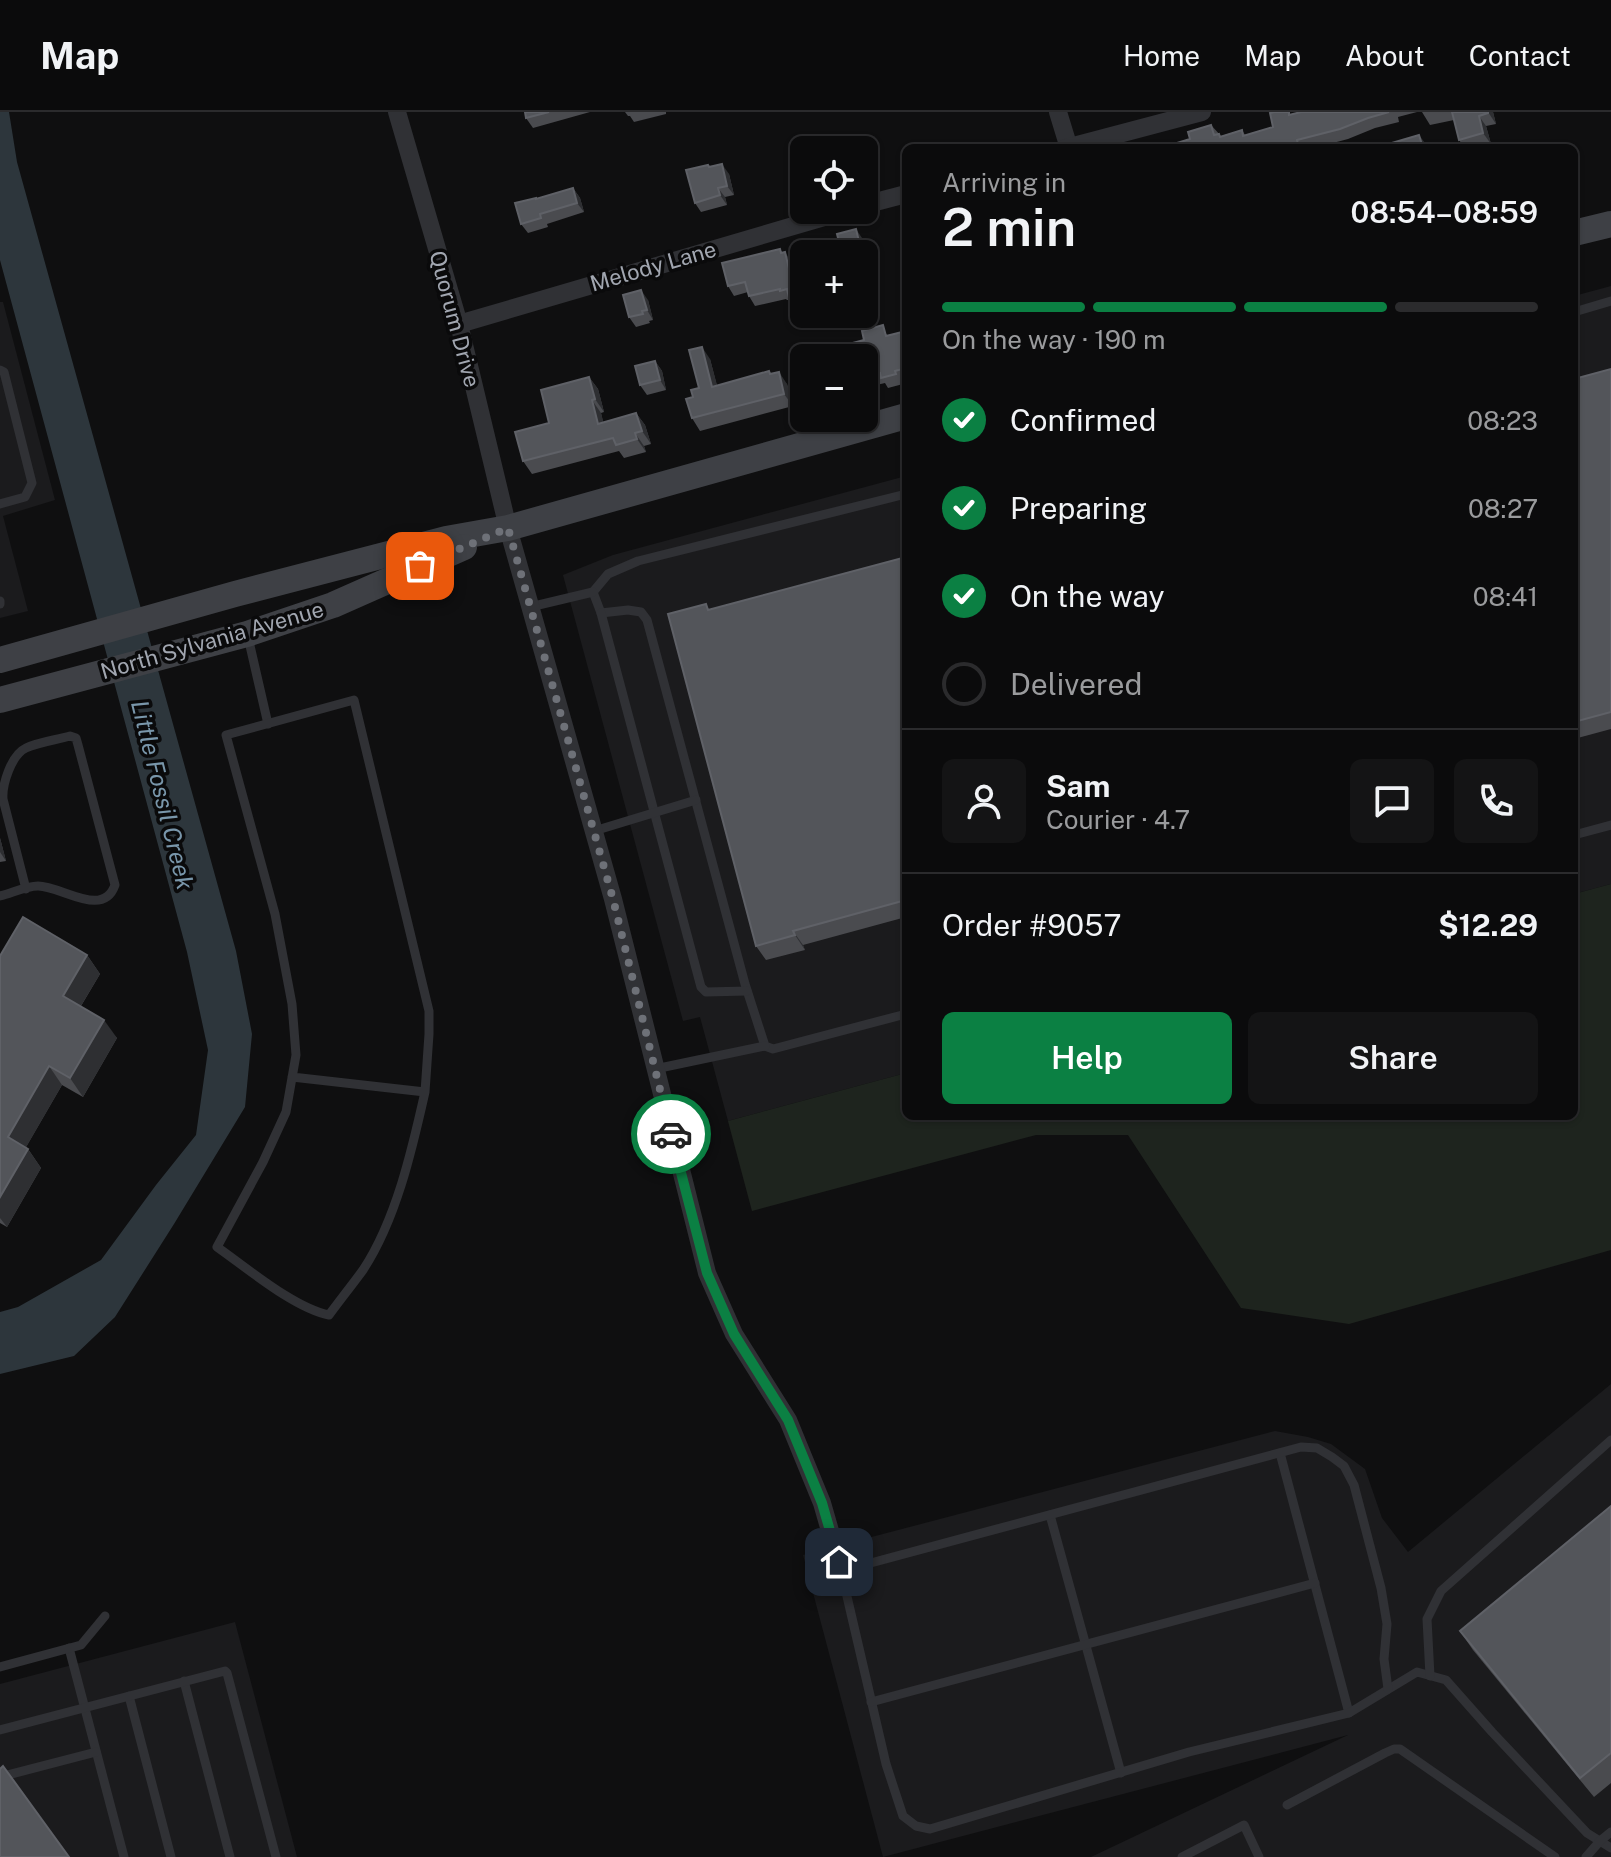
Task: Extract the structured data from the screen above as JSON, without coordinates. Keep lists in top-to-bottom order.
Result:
{
  "streets": {
    "street": ["Melody Lane", "Quorum Drive", "North Sylvania Avenue"]
  },
  "crossings": [
    ["Melody Lane", "Quorum Drive"],
    ["Quorum Drive", "North Sylvania Avenue"]
  ],
  "water": ["Little Fossil Creek"],
  "page": {
    "header": "Map",
    "nav": [
      "Home",
      "Map",
      "About",
      "Contact"
    ],
    "map_buttons": ["+", "−"],
    "heading": ["2 min", "Arriving in", "08:54–08:59"],
    "panel": [
      "Sam",
      "Courier · 4.7",
      "Order #9057",
      "$12.29"
    ],
    "bar": "On the way · 190 m",
    "list": [
      ["Confirmed", "08:23"],
      ["Preparing", "08:27"],
      ["On the way", "08:41"],
      "Delivered"
    ],
    "buttons": ["Help", "Share"]
  }
}
